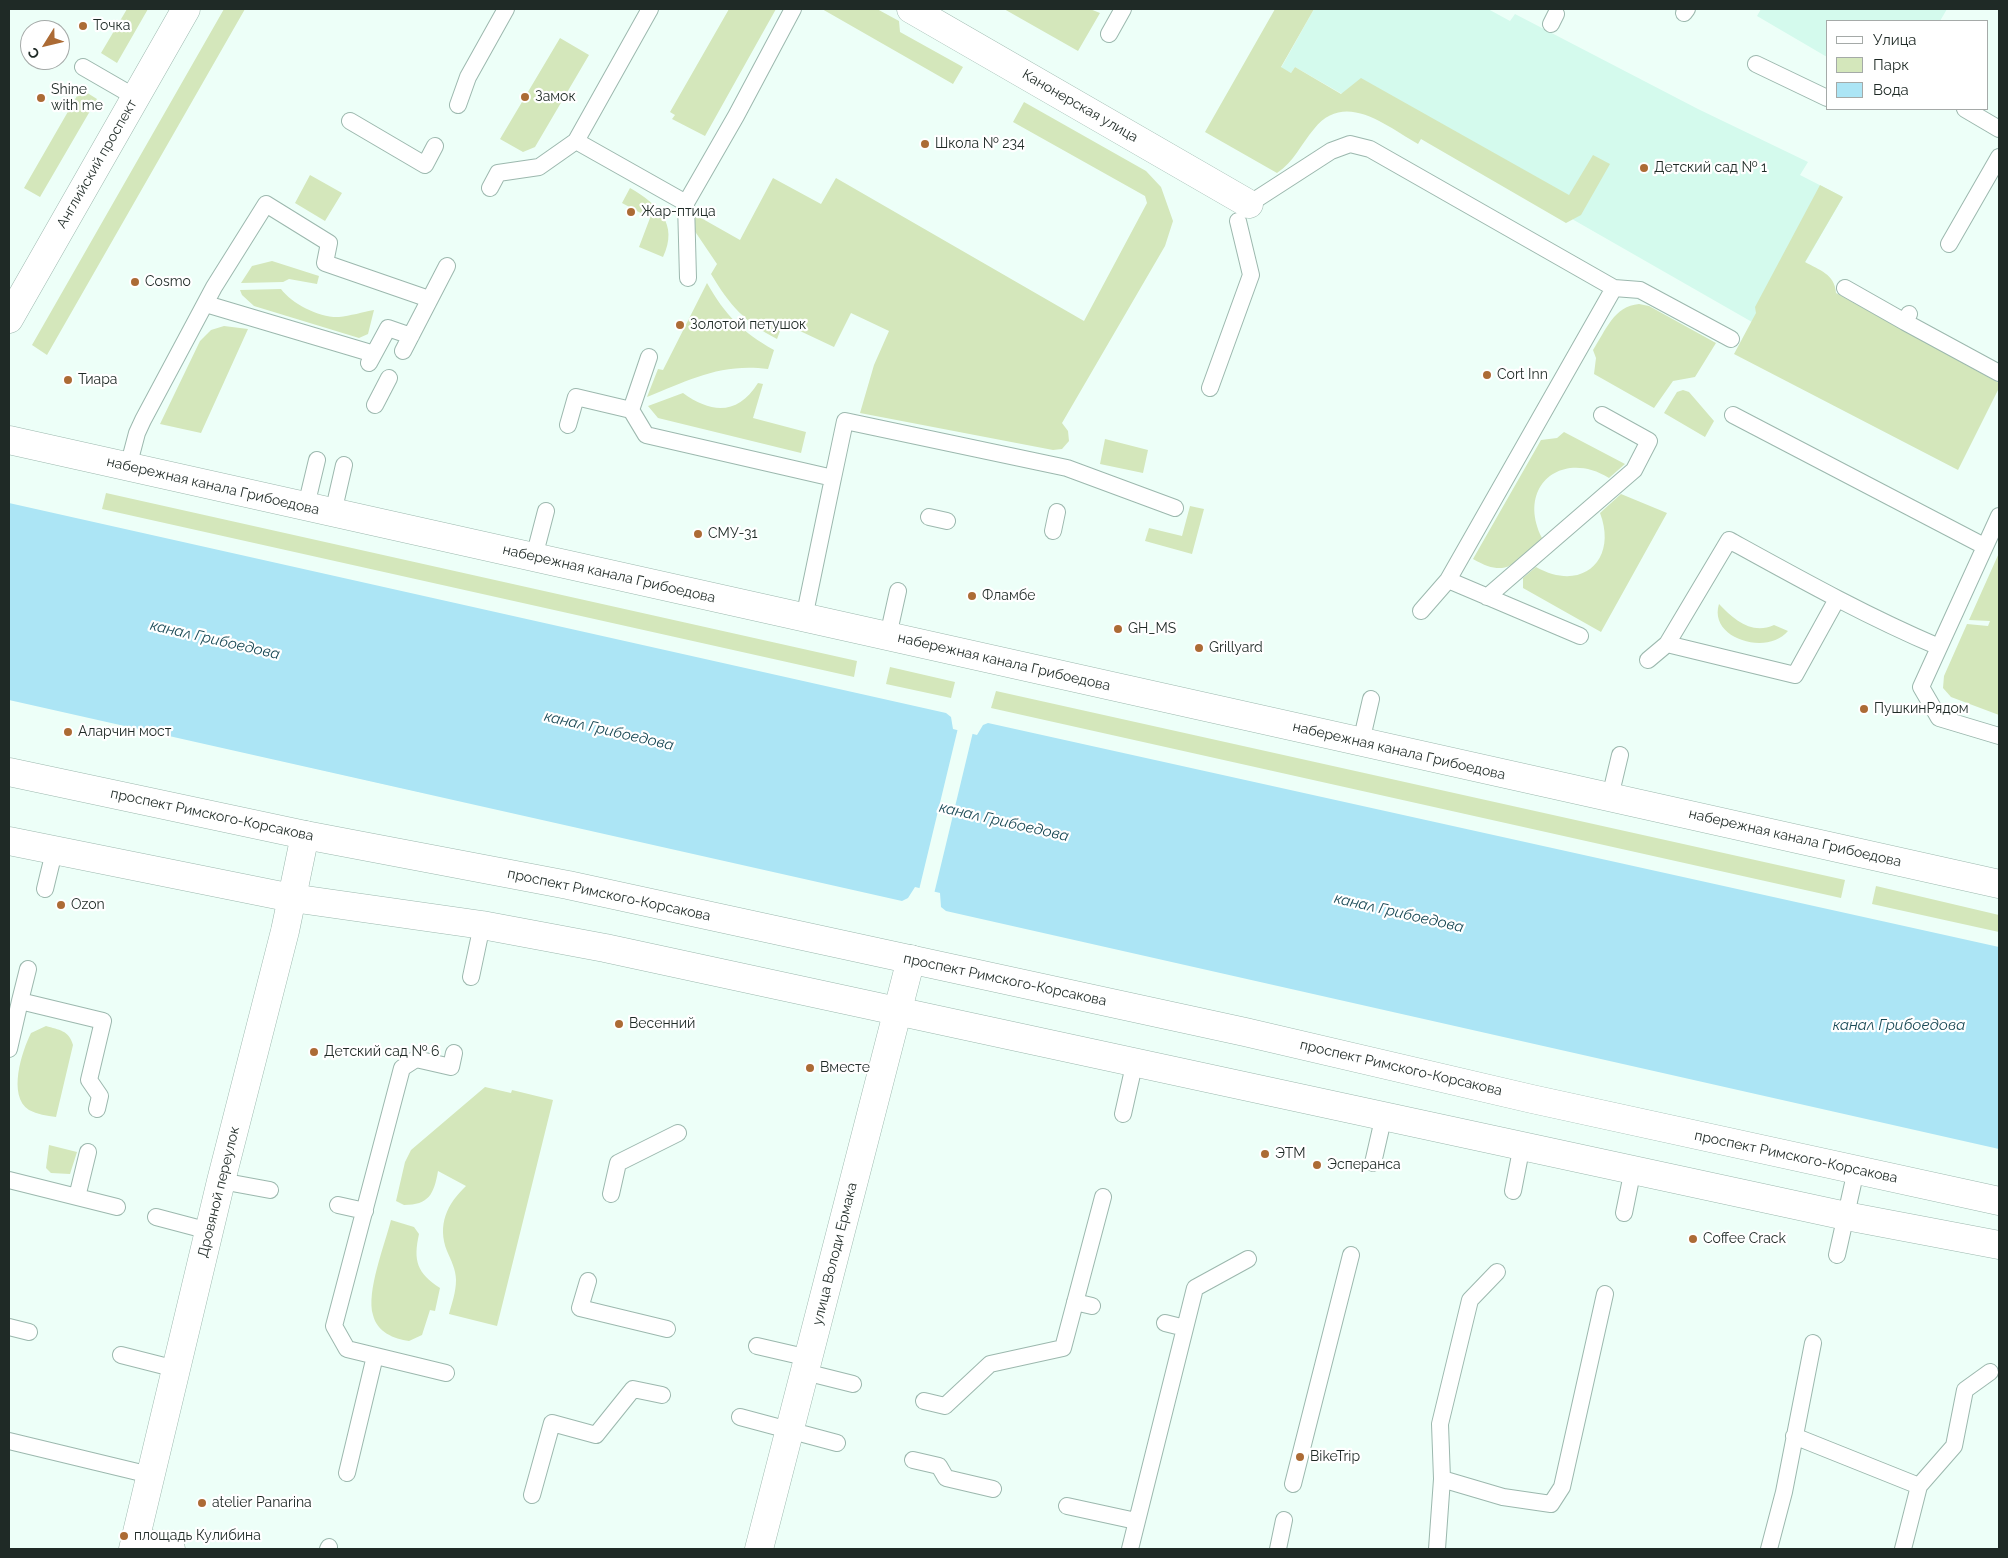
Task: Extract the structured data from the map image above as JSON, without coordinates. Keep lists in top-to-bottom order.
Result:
{
  "streets": {
    "street": [
      "Канонерская улица",
      "Английский проспект",
      "набережная канала Грибоедова",
      "проспект Римского-Корсакова",
      "Дровяной переулок",
      "улица Володи Ермака"
    ]
  },
  "crossings": [
    ["проспект Римского-Корсакова", "Дровяной переулок"],
    ["проспект Римского-Корсакова", "улица Володи Ермака"]
  ],
  "water": ["канал Грибоедова"],
  "places": [
    "Точка",
    "Замок",
    "Shine with me",
    "Школа № 234",
    "Детский сад № 1",
    "Жар-птица",
    "Cosmo",
    "Золотой петушок",
    "Cort Inn",
    "Тиара",
    "СМУ-31",
    "Фламбе",
    "GH_MS",
    "Grillyard",
    "ПушкинРядом",
    "Аларчин мост",
    "Ozon",
    "Весенний",
    "Детский сад № 6",
    "Вместе",
    "ЭТМ",
    "Эсперанса",
    "Coffee Crack",
    "BikeTrip",
    "atelier Panarina",
    "площадь Кулибина"
  ],
  "legend": ["Улица", "Парк", "Вода"],
  "north": "bottom left"
}
